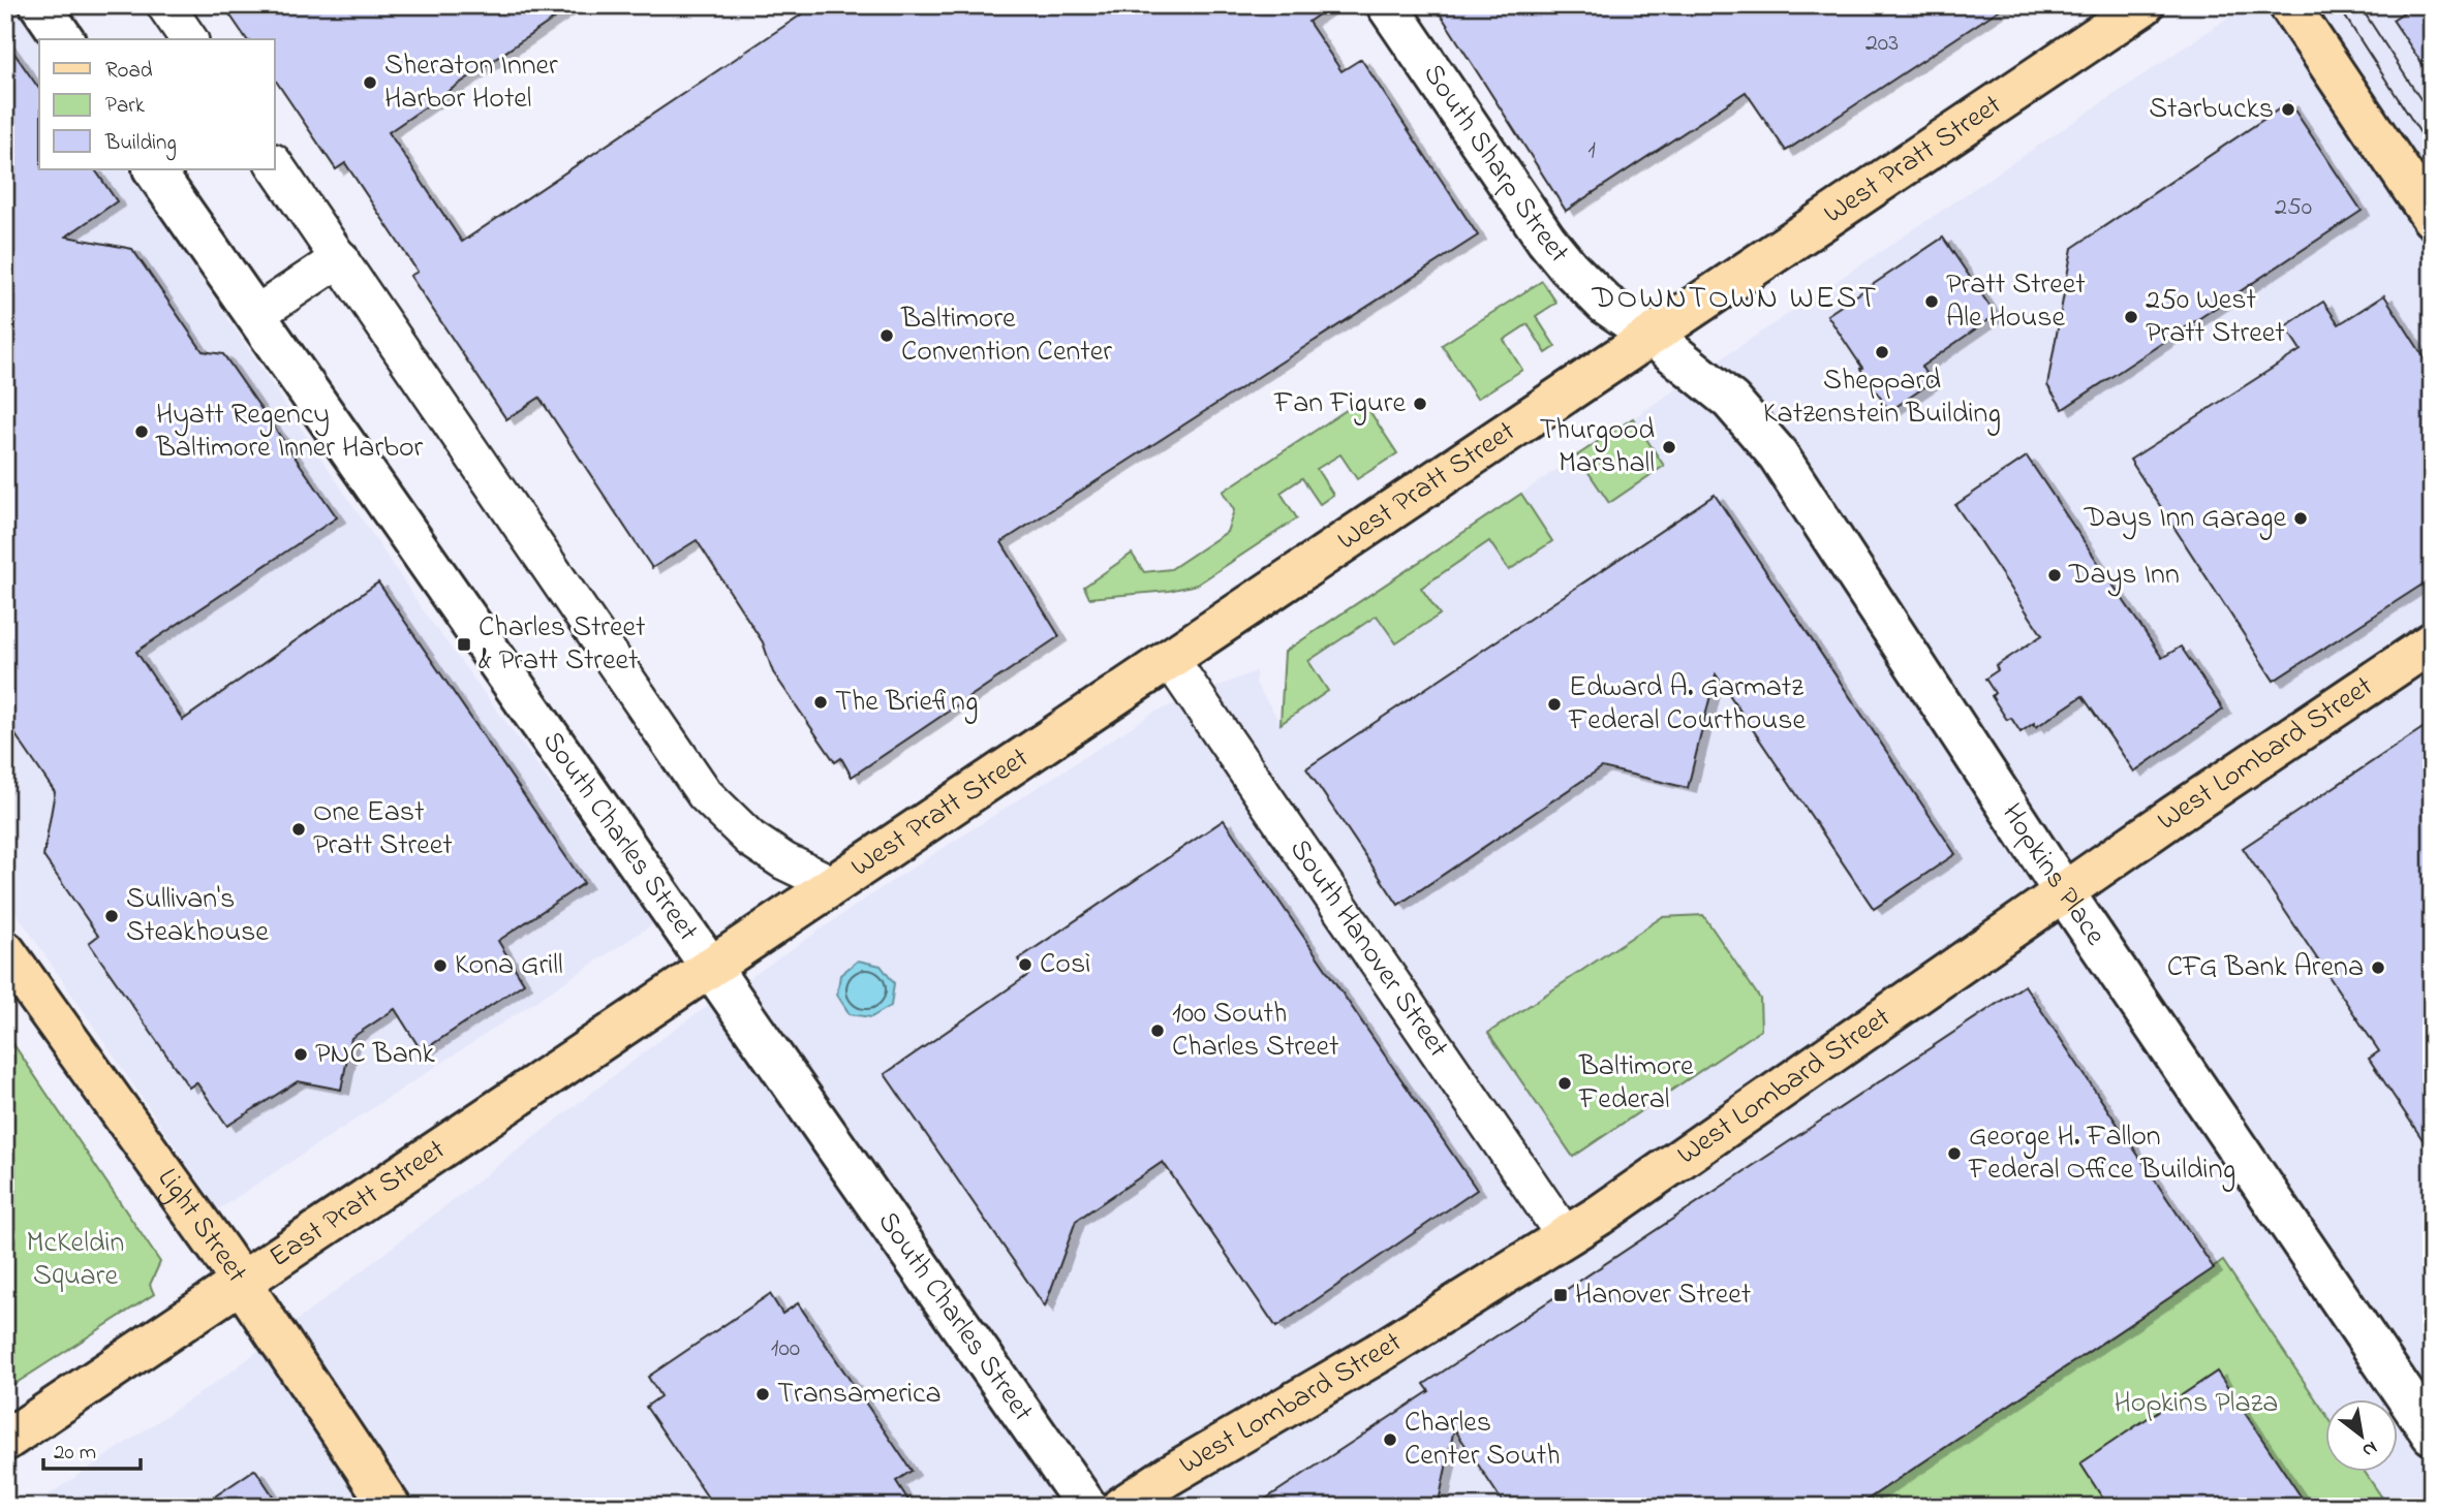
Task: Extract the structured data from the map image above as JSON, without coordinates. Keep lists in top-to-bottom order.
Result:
{
  "streets": {
    "main road": [
      "West Pratt Street",
      "South Sharp Street",
      "West Lombard Street",
      "South Charles Street",
      "Hopkins Place",
      "East Pratt Street",
      "Light Street"
    ],
    "street": ["South Hanover Street"]
  },
  "crossings": [
    ["West Pratt Street", "South Sharp Street"],
    ["West Pratt Street", "South Charles Street"],
    ["West Pratt Street", "Hopkins Place"],
    ["West Pratt Street", "South Hanover Street"],
    ["West Pratt Street", "East Pratt Street"],
    ["South Sharp Street", "Hopkins Place"],
    ["West Lombard Street", "Hopkins Place"],
    ["West Lombard Street", "South Hanover Street"],
    ["South Charles Street", "East Pratt Street"],
    ["East Pratt Street", "Light Street"]
  ],
  "districts": ["DOWNTOWN WEST"],
  "parks": ["McKeldin Square", "Hopkins Plaza"],
  "places": {
    "other": [
      "Sheraton Inner Harbor Hotel",
      "Starbucks",
      "Pratt Street Ale House",
      "250 West Pratt Street",
      "Baltimore Convention Center",
      "Sheppard Katzenstein Building",
      "Fan Figure",
      "Hyatt Regency Baltimore Inner Harbor",
      "Thurgood Marshall",
      "Days Inn Garage",
      "Days Inn",
      "The Briefing",
      "Edward A. Garmatz Federal Courthouse",
      "One East Pratt Street",
      "Sullivan's Steakhouse",
      "Così",
      "Kona Grill",
      "CFG Bank Arena",
      "100 South Charles Street",
      "PNC Bank",
      "Baltimore Federal",
      "George H. Fallon Federal Office Building",
      "Transamerica",
      "Charles Center South"
    ],
    "transit": ["Charles Street & Pratt Street", "Hanover Street"]
  },
  "house_numbers": [
    "203",
    "1",
    "250",
    "100"
  ],
  "legend": ["Road", "Park", "Building"],
  "scale_bar": "20 m",
  "north": "bottom right"
}
